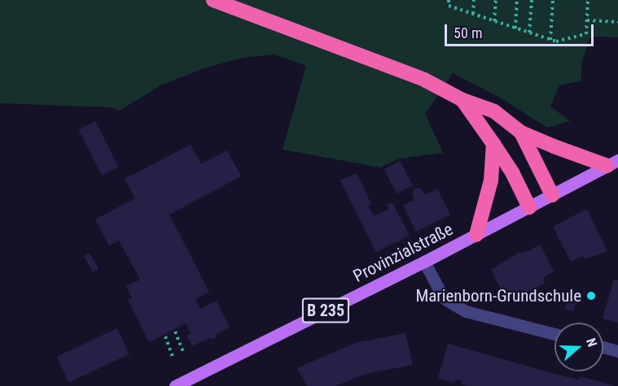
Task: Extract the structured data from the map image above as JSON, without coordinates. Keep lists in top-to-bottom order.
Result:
{
  "streets": {
    "main road": ["Provinzialstraße", "B 235"]
  },
  "places": ["Marienborn-Grundschule"],
  "scale_bar": "50 m",
  "north": "right"
}
